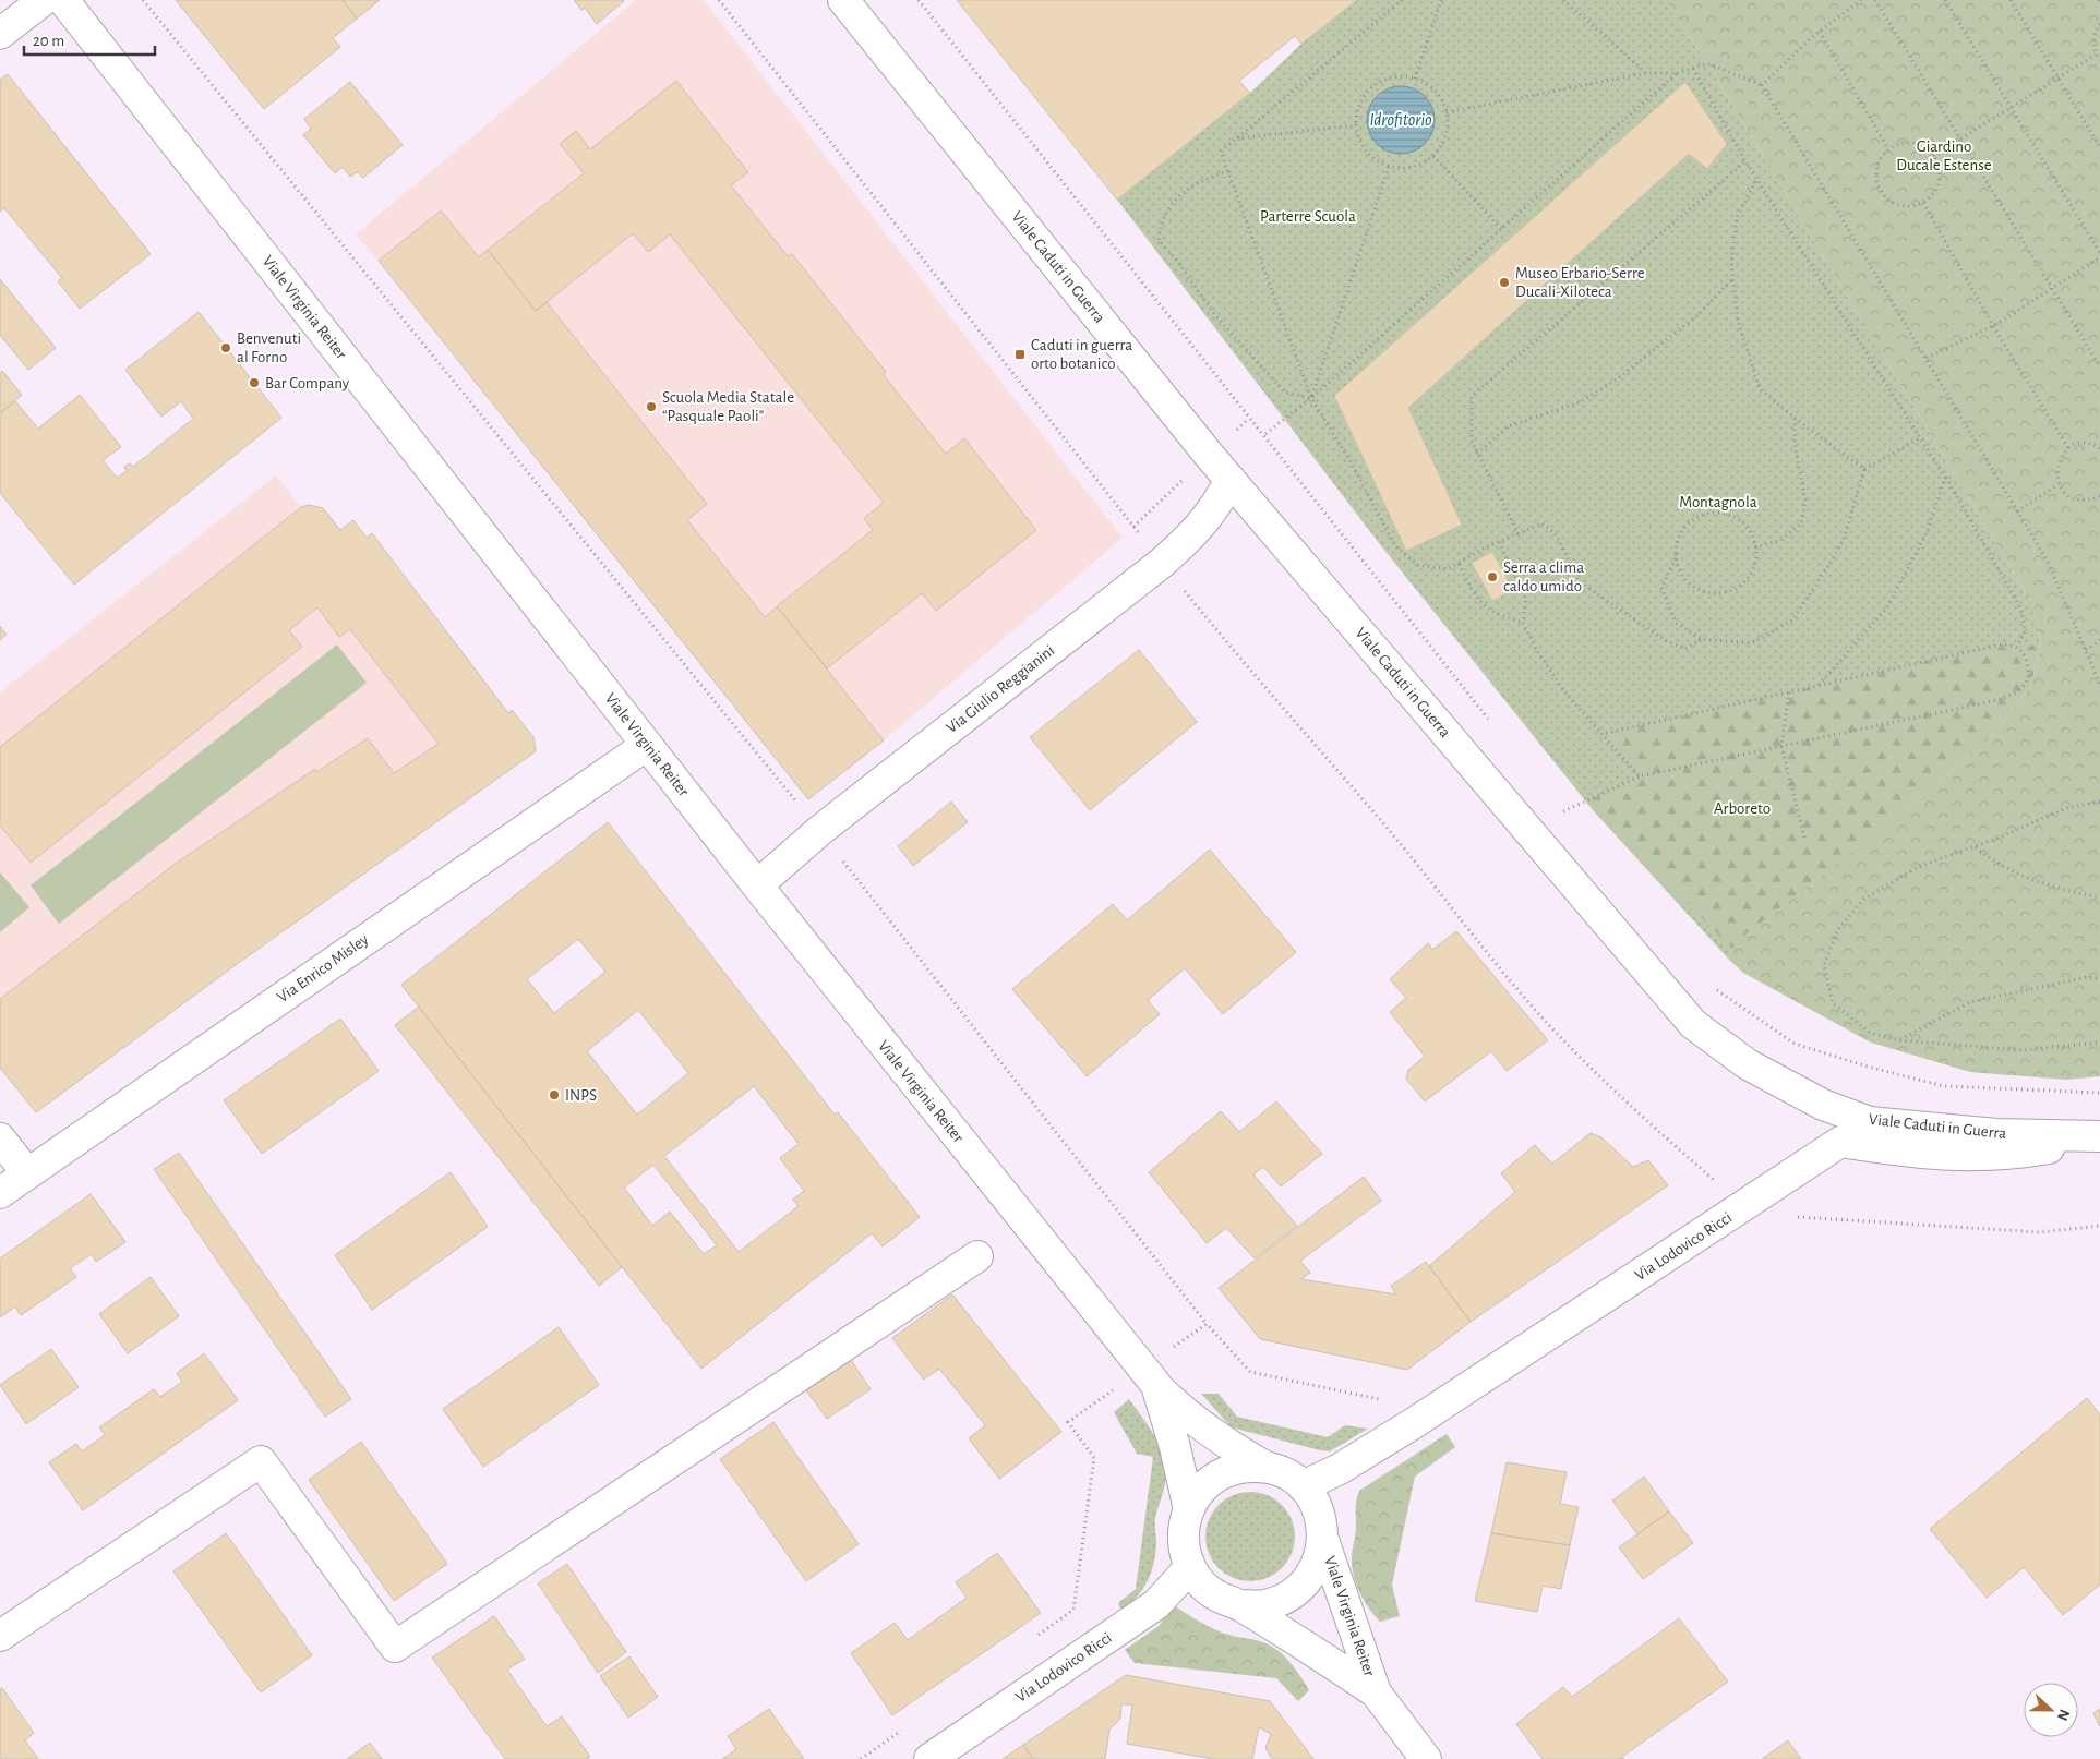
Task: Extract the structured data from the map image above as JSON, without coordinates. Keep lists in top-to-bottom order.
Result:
{
  "streets": {
    "street": [
      "Viale Caduti in Guerra",
      "Viale Virginia Reiter",
      "Via Giulio Reggianini",
      "Via Enrico Misley",
      "Via Lodovico Ricci"
    ]
  },
  "crossings": [
    ["Viale Caduti in Guerra", "Via Giulio Reggianini"],
    ["Viale Caduti in Guerra", "Via Lodovico Ricci"],
    ["Viale Virginia Reiter", "Via Giulio Reggianini"],
    ["Viale Virginia Reiter", "Via Enrico Misley"],
    ["Viale Virginia Reiter", "Via Lodovico Ricci"]
  ],
  "water": ["Idrofitorio"],
  "parks": [
    "Giardino Ducale Estense",
    "Parterre Scuola",
    "Montagnola",
    "Arboreto"
  ],
  "places": {
    "other": [
      "Museo Erbario-Serre Ducali-Xiloteca",
      "Benvenuti al Forno",
      "Bar Company",
      "Scuola Media Statale “Pasquale Paoli”",
      "Serra a clima caldo umido",
      "INPS"
    ],
    "transit": ["Caduti in guerra orto botanico"]
  },
  "scale_bar": "20 m",
  "north": "right"
}
